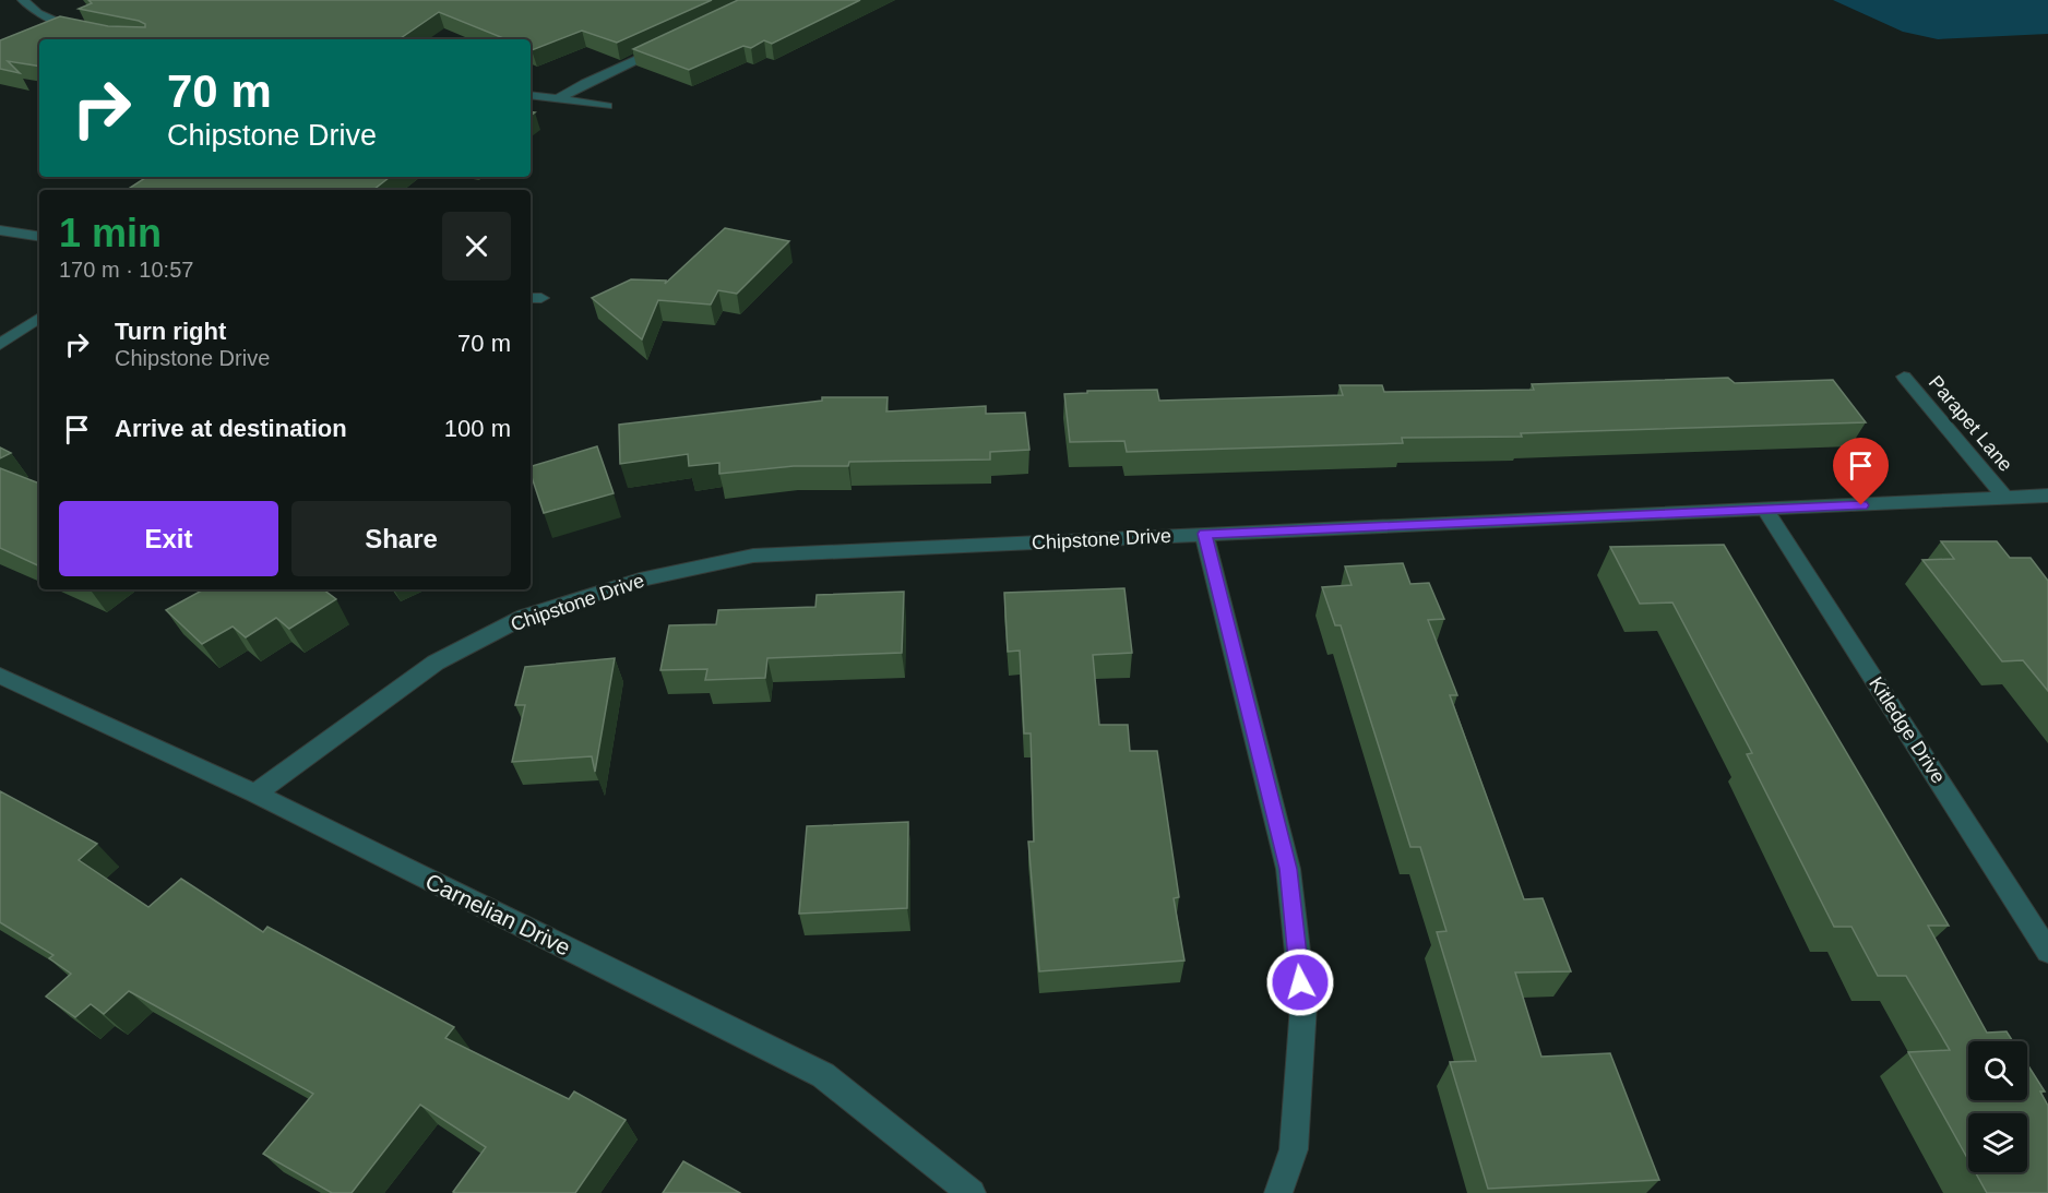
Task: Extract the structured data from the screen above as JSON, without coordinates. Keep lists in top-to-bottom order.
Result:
{
  "streets": {
    "street": [
      "Parapet Lane",
      "Chipstone Drive",
      "Kitledge Drive",
      "Carnelian Drive"
    ]
  },
  "crossings": [
    ["Parapet Lane", "Chipstone Drive"],
    ["Chipstone Drive", "Kitledge Drive"],
    ["Chipstone Drive", "Carnelian Drive"]
  ],
  "page": {
    "turn": ["70 m", "Chipstone Drive"],
    "heading": ["1 min", "170 m · 10:57"],
    "list": [
      {
        "name": "Turn right",
        "note": "Chipstone Drive",
        "value": "70 m"
      },
      {
        "name": "Arrive at destination",
        "value": "100 m"
      }
    ],
    "buttons": ["Exit", "Share"]
  }
}
